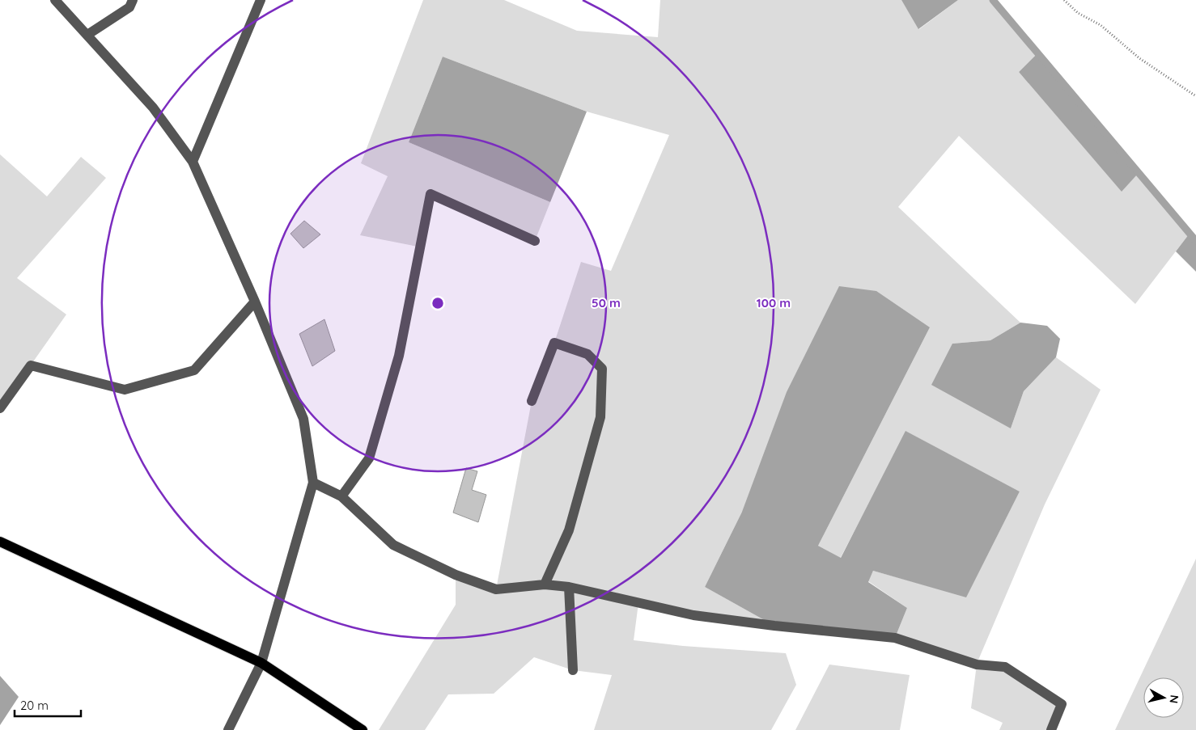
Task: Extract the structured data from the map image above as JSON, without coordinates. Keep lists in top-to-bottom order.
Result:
{
  "scale_bar": "20 m",
  "north": "right",
  "rings": ["50 m", "100 m"]
}
